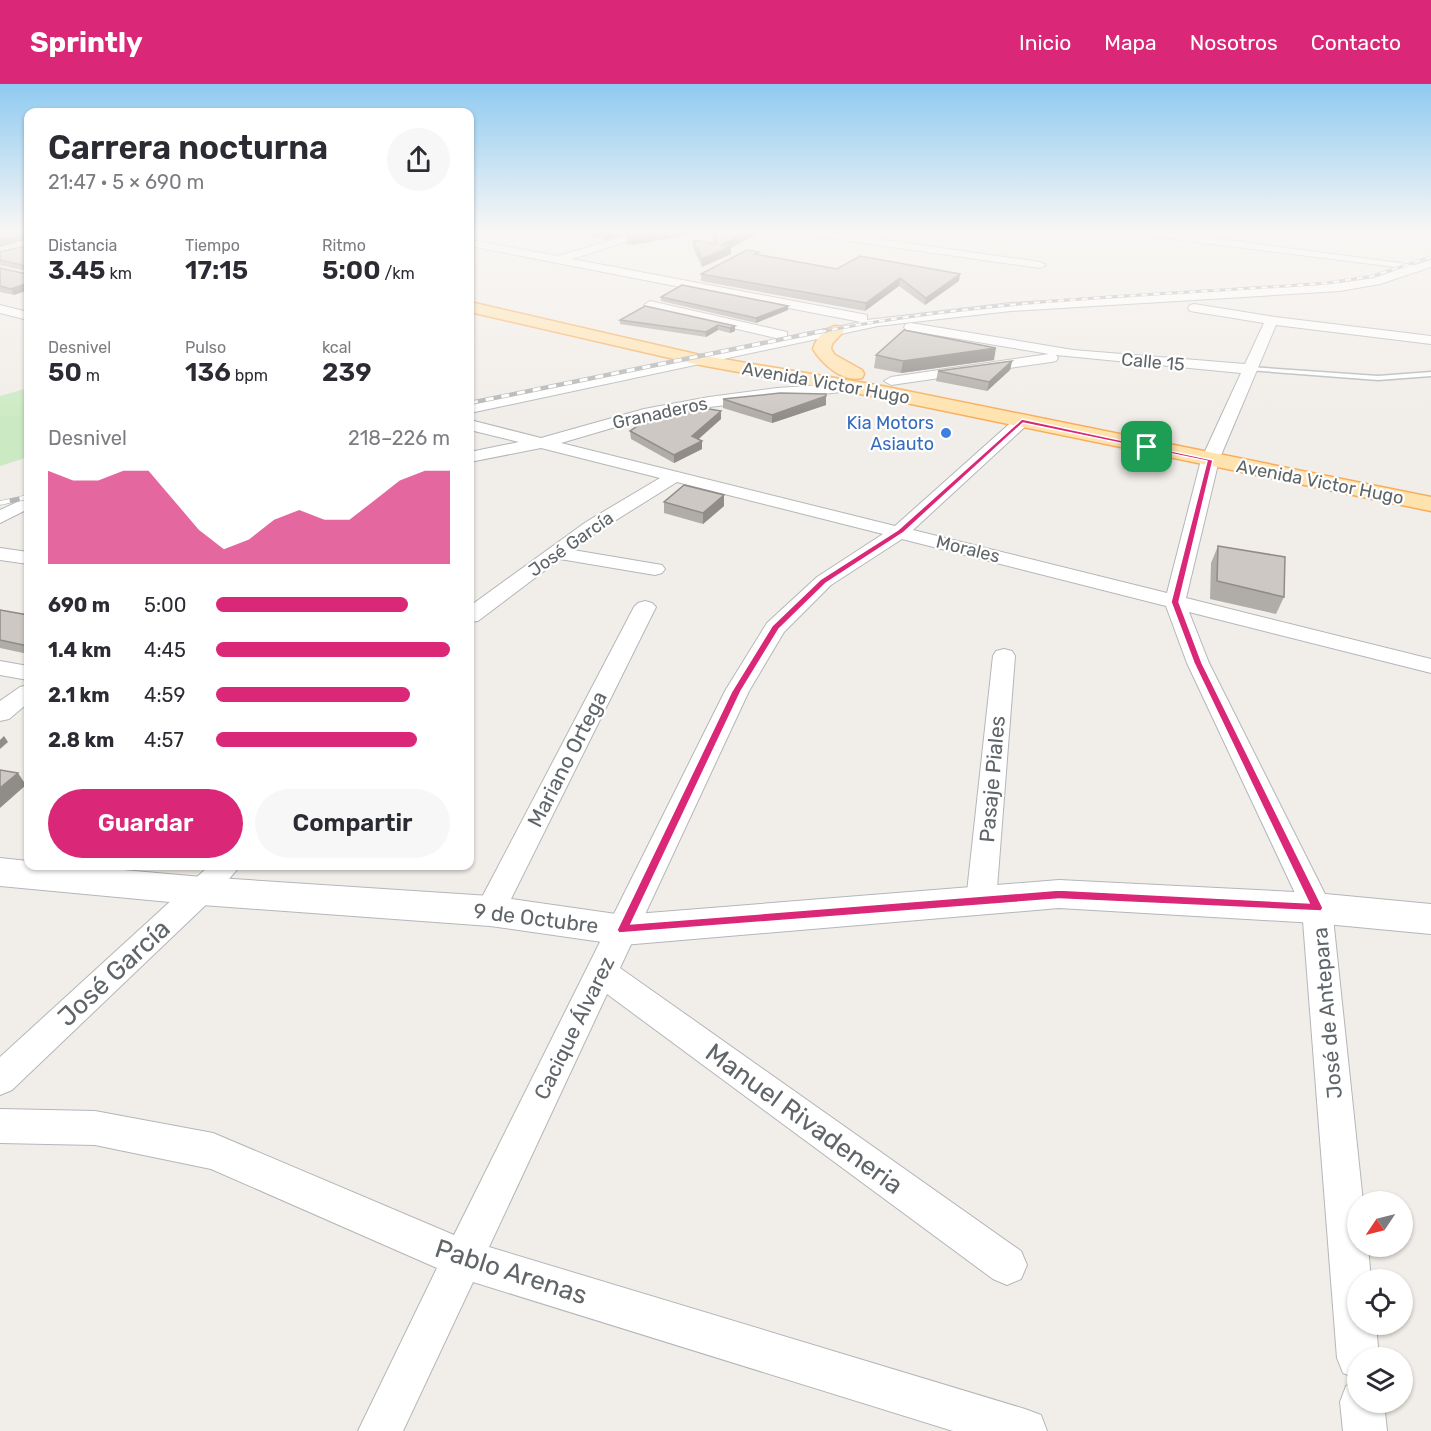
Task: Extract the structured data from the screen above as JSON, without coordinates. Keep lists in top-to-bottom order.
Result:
{
  "streets": {
    "main road": ["Avenida Victor Hugo"],
    "street": [
      "Calle 15",
      "Granaderos",
      "José García",
      "Morales",
      "Mariano Ortega",
      "Pasaje Piales",
      "9 de Octubre",
      "José de Antepara",
      "Cacique Álvarez",
      "Manuel Rivadeneria",
      "Pablo Arenas"
    ]
  },
  "crossings": [
    ["Avenida Victor Hugo", "Granaderos"],
    ["Avenida Victor Hugo", "Cacique Álvarez"],
    ["Granaderos", "Morales"],
    ["José García", "Morales"],
    ["José García", "9 de Octubre"],
    ["Morales", "José de Antepara"],
    ["Morales", "Cacique Álvarez"],
    ["Mariano Ortega", "9 de Octubre"],
    ["Pasaje Piales", "9 de Octubre"],
    ["9 de Octubre", "José de Antepara"],
    ["9 de Octubre", "Cacique Álvarez"],
    ["Cacique Álvarez", "Manuel Rivadeneria"],
    ["Cacique Álvarez", "Pablo Arenas"]
  ],
  "places": ["Kia Motors Asiauto"],
  "north": "bottom left",
  "page": {
    "header": "Sprintly",
    "nav": [
      "Inicio",
      "Mapa",
      "Nosotros",
      "Contacto"
    ],
    "heading": ["Carrera nocturna", "21:47 · 5 × 690 m"],
    "stats": [
      ["Distancia", "3.45 km"],
      ["Tiempo", "17:15"],
      ["Ritmo", "5:00 /km"],
      ["Desnivel", "50 m"],
      ["Pulso", "136 bpm"],
      ["kcal", "239"]
    ],
    "chart": ["Desnivel", "218–226 m"],
    "list": [
      {
        "name": "690 m",
        "note": "5:00"
      },
      {
        "name": "1.4 km",
        "note": "4:45"
      },
      {
        "name": "2.1 km",
        "note": "4:59"
      },
      {
        "name": "2.8 km",
        "note": "4:57"
      }
    ],
    "buttons": ["Guardar", "Compartir"]
  }
}
